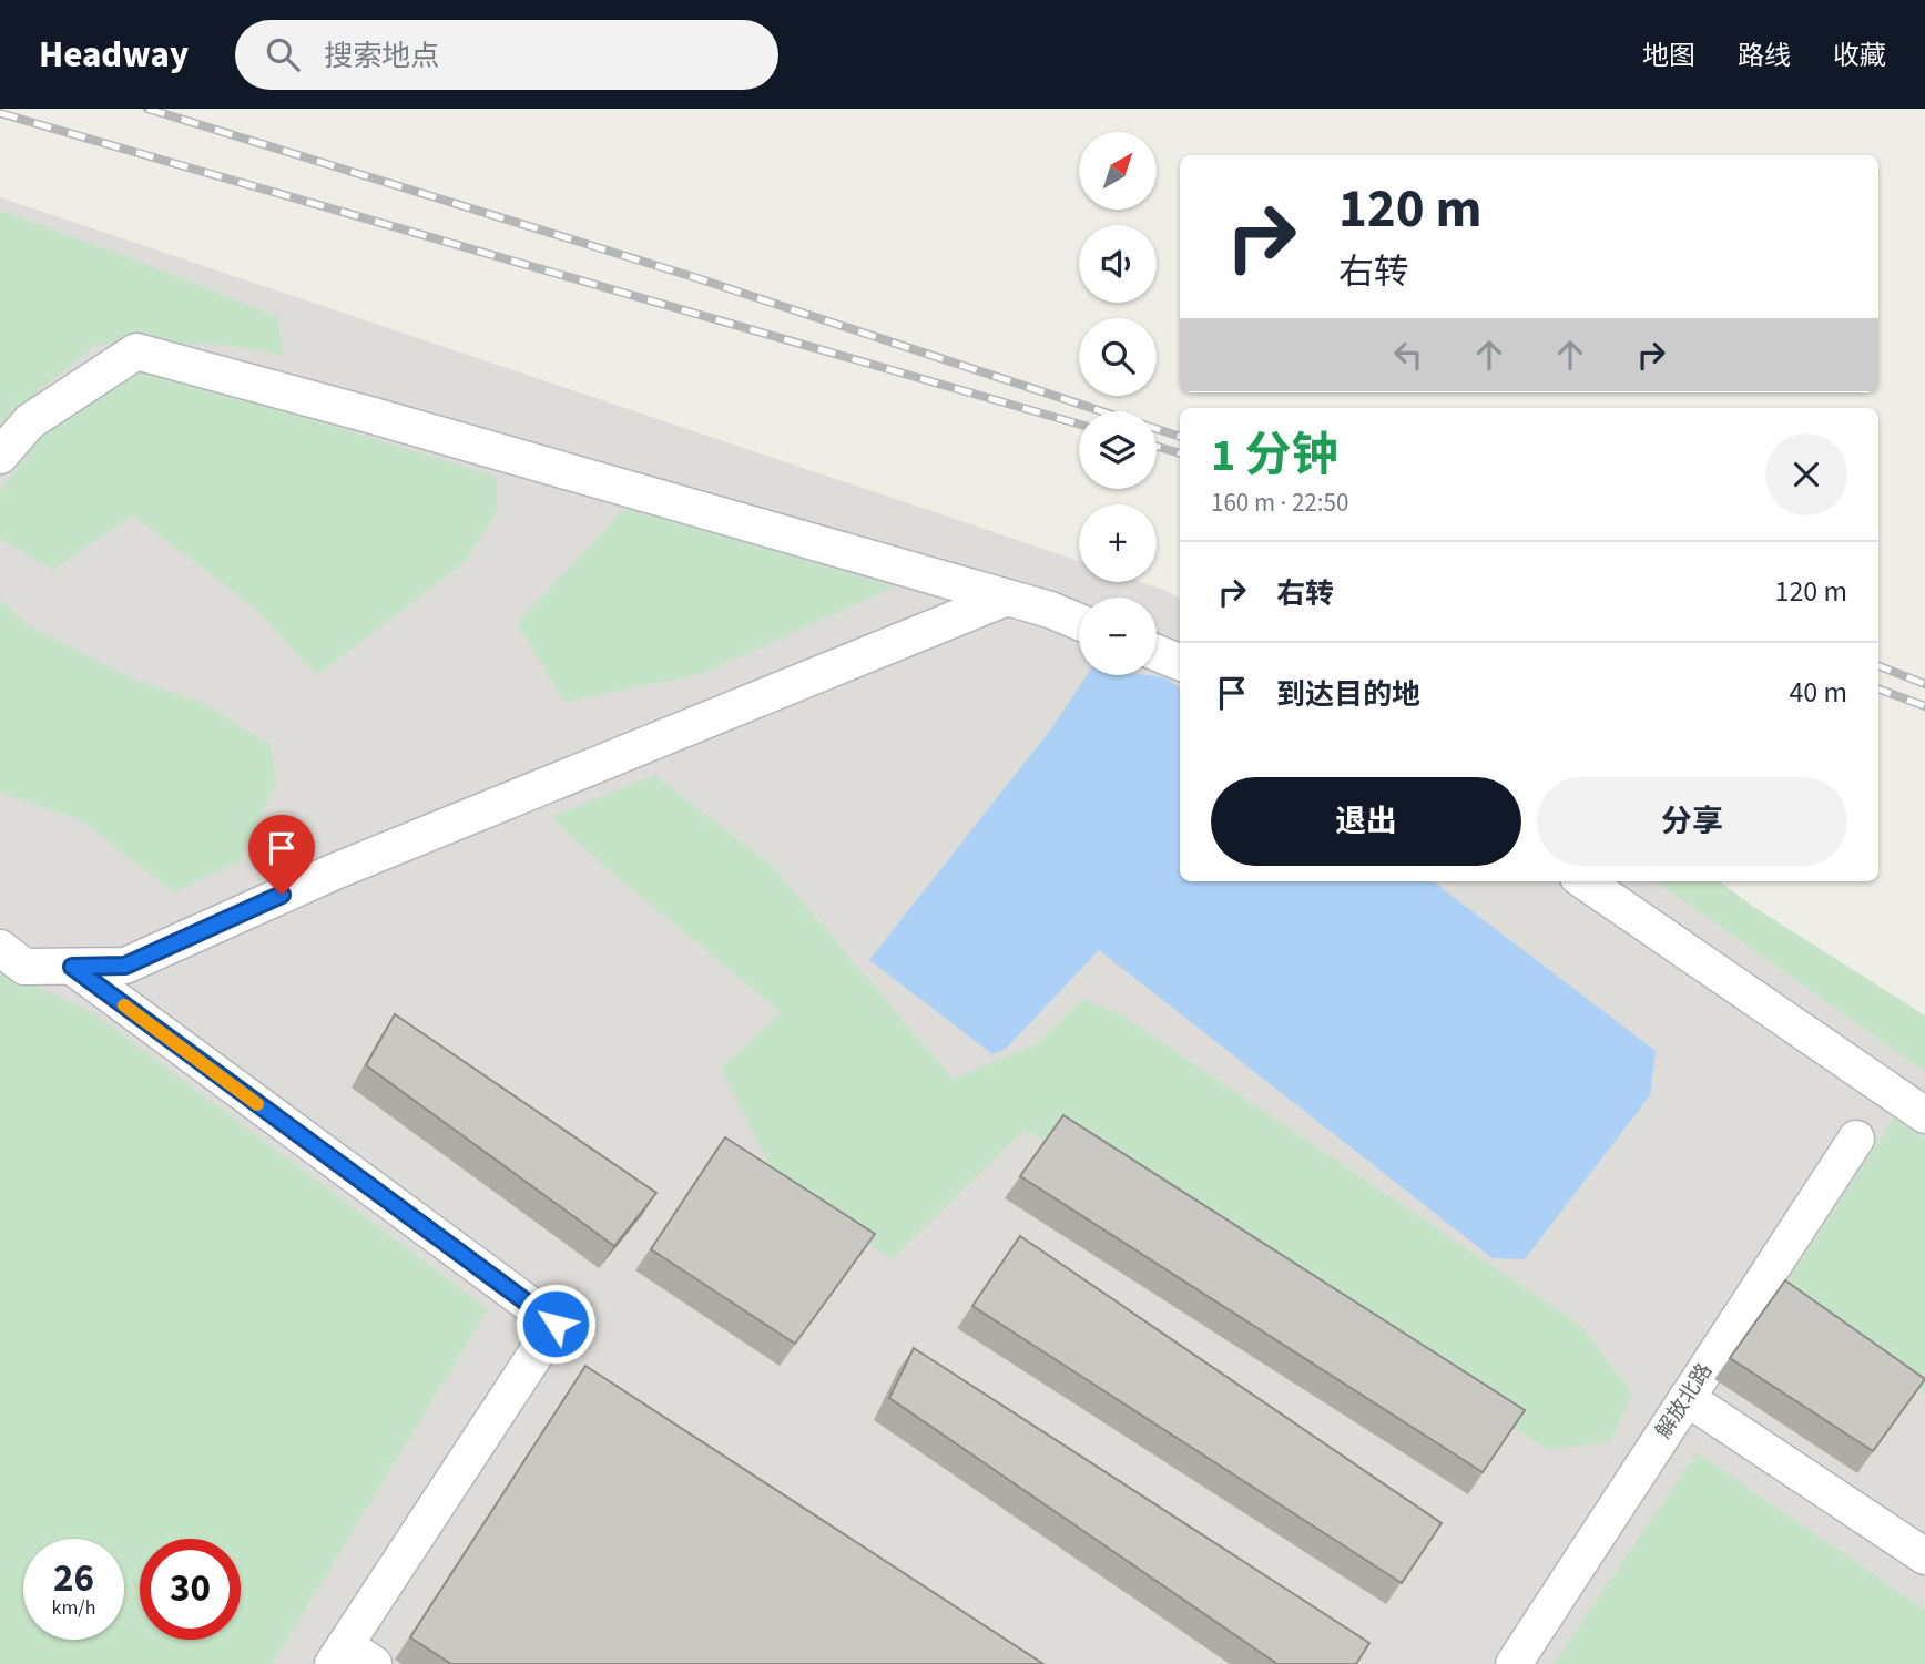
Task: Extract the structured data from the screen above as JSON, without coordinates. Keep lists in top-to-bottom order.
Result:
{
  "streets": {
    "street": ["解放北路"]
  },
  "north": "top right",
  "page": {
    "header": "Headway",
    "search": "搜索地点",
    "nav": ["地图", "路线", "收藏"],
    "map_buttons": ["+", "−"],
    "turn": ["120 m", "右转"],
    "heading": ["1 分钟", "160 m · 22:50"],
    "list": [
      {
        "name": "右转",
        "value": "120 m"
      },
      {
        "name": "到达目的地",
        "value": "40 m"
      }
    ],
    "buttons": ["退出", "分享"],
    "speed": "26 km/h",
    "limit": "30"
  }
}
